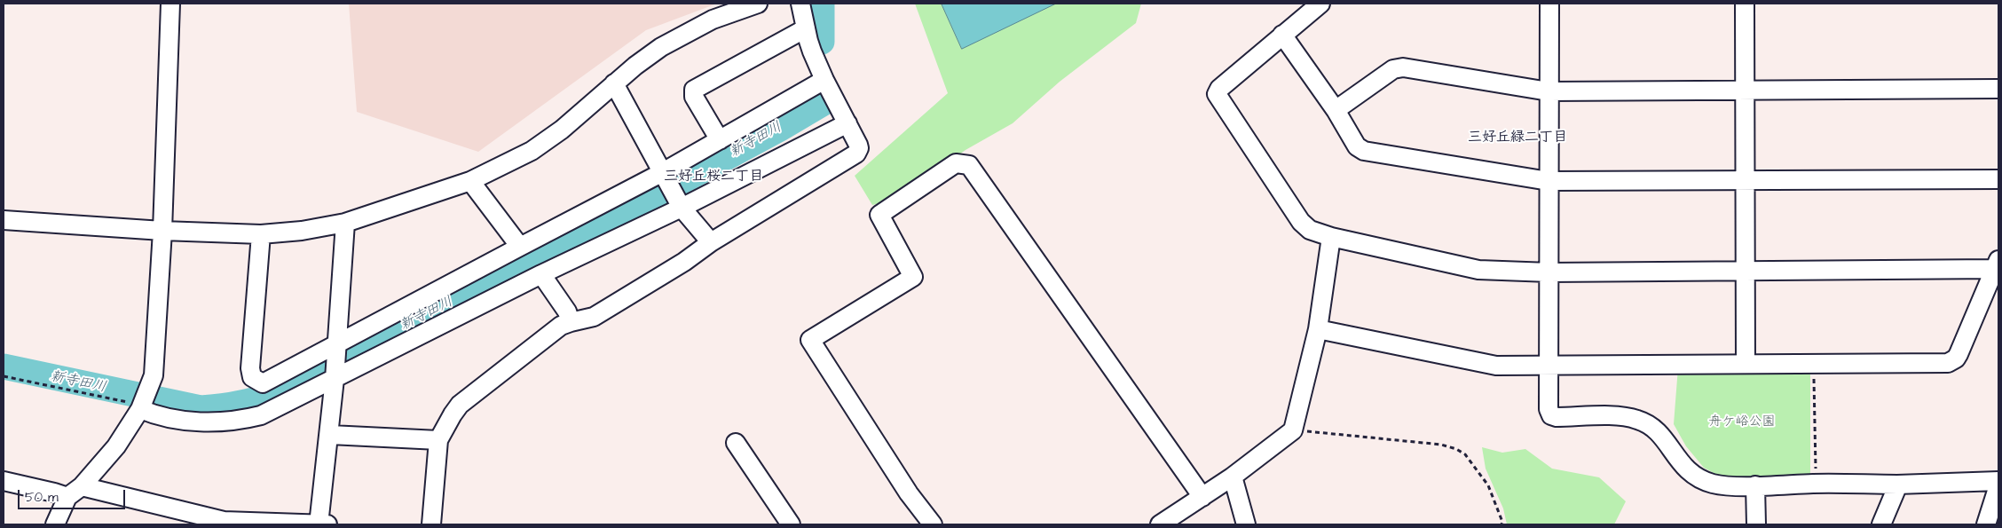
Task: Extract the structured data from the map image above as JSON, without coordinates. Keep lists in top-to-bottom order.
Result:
{
  "districts": ["三好丘緑二丁目", "三好丘桜二丁目"],
  "water": ["新寺田川"],
  "parks": ["舟ケ峪公園"],
  "scale_bar": "50 m"
}
